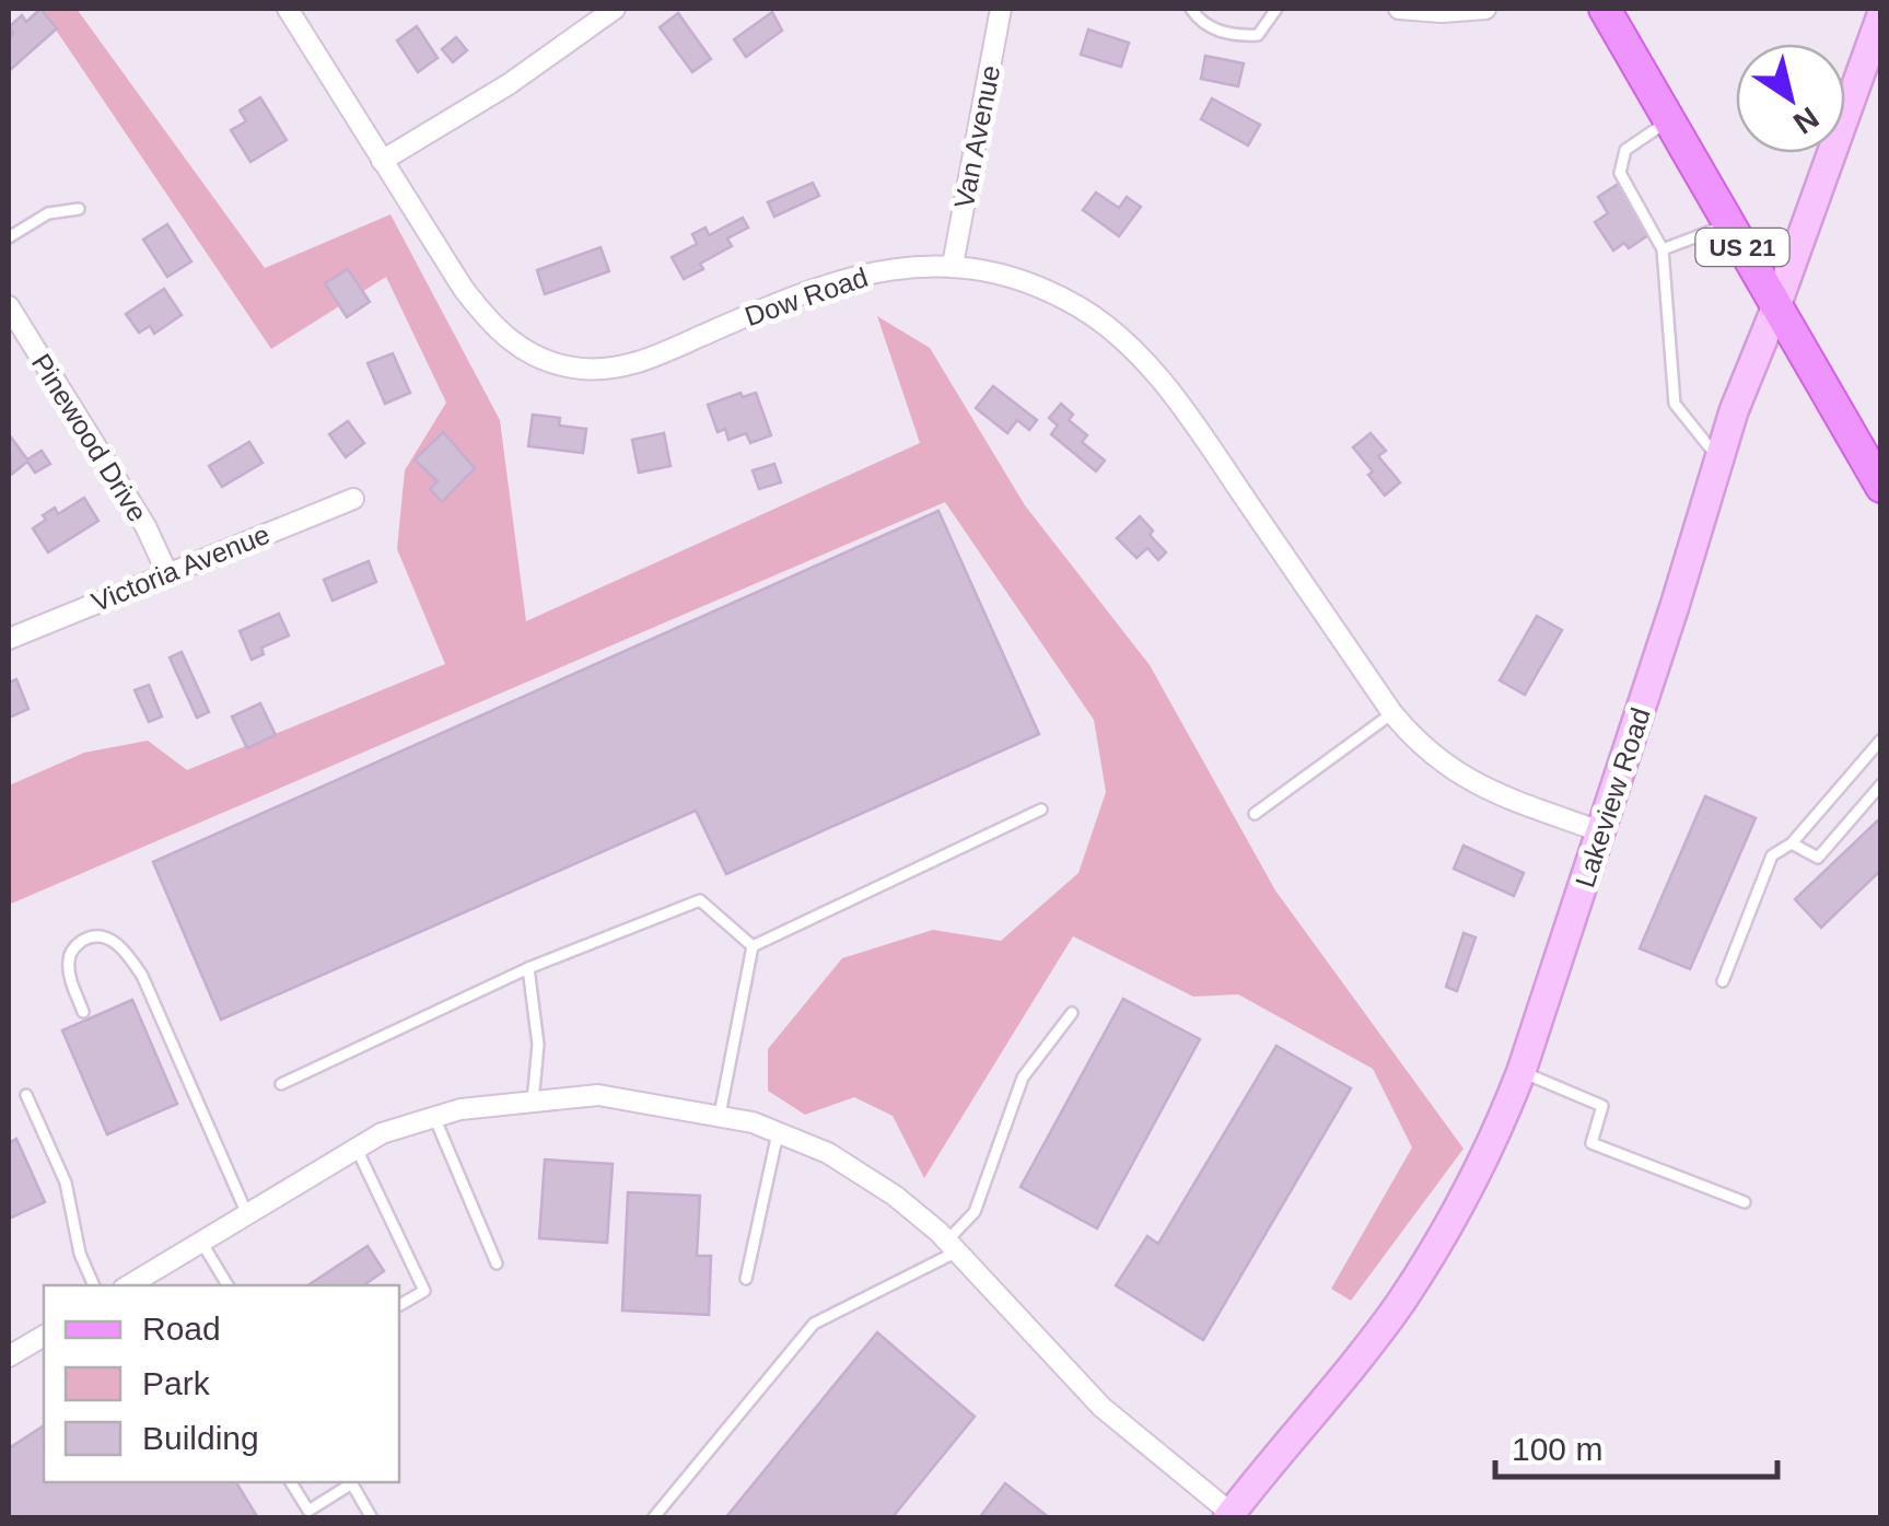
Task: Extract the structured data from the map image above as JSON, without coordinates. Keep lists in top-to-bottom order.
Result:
{
  "streets": {
    "main road": ["US 21", "Lakeview Road"],
    "street": [
      "Van Avenue",
      "Dow Road",
      "Pinewood Drive",
      "Victoria Avenue"
    ]
  },
  "crossings": [
    ["Van Avenue", "Dow Road"],
    ["US 21", "Lakeview Road"],
    ["Dow Road", "Lakeview Road"],
    ["Pinewood Drive", "Victoria Avenue"]
  ],
  "legend": ["Road", "Park", "Building"],
  "scale_bar": "100 m",
  "north": "bottom right"
}
